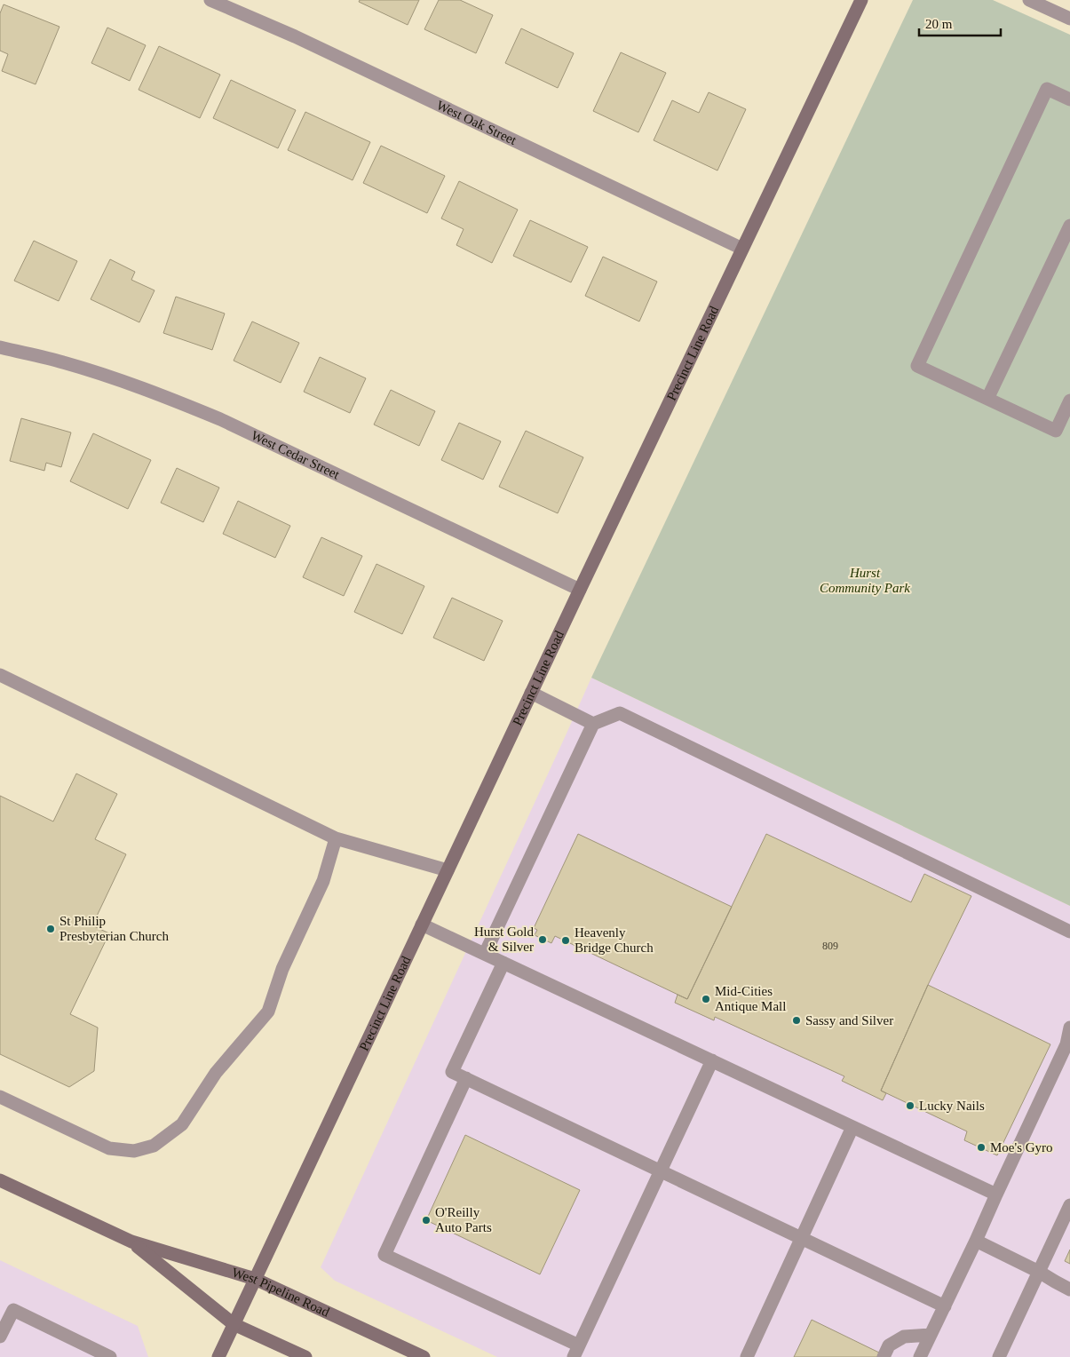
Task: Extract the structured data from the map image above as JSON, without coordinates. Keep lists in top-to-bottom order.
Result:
{
  "streets": {
    "main road": ["Precinct Line Road", "West Pipeline Road"],
    "street": ["West Oak Street", "West Cedar Street"]
  },
  "crossings": [
    ["West Oak Street", "Precinct Line Road"],
    ["Precinct Line Road", "West Cedar Street"],
    ["Precinct Line Road", "West Pipeline Road"]
  ],
  "parks": ["Hurst Community Park"],
  "places": [
    "St Philip Presbyterian Church",
    "Hurst Gold & Silver",
    "Heavenly Bridge Church",
    "Mid-Cities Antique Mall",
    "Sassy and Silver",
    "Lucky Nails",
    "Moe's Gyro",
    "O'Reilly Auto Parts"
  ],
  "house_numbers": ["809"],
  "scale_bar": "20 m"
}
